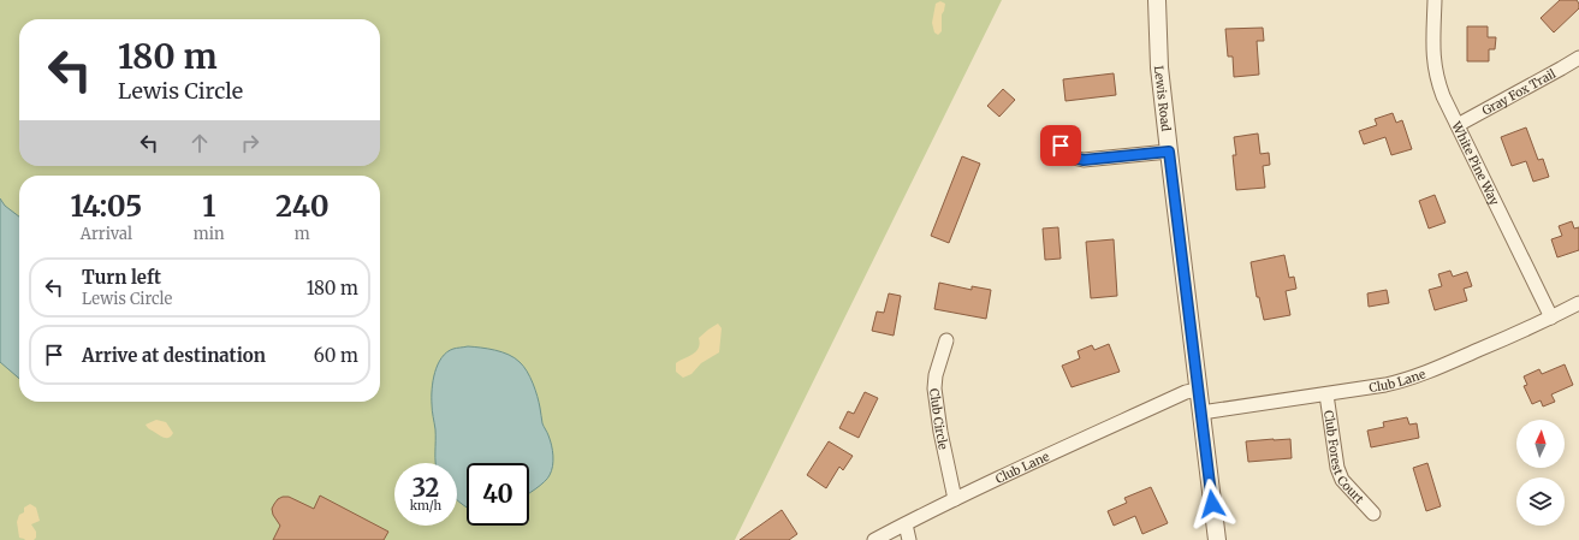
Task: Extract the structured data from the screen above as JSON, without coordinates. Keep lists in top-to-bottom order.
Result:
{
  "streets": {
    "street": [
      "Gray Fox Trail",
      "Lewis Road",
      "White Pine Way",
      "Club Lane",
      "Club Circle",
      "Club Forest Court"
    ]
  },
  "crossings": [
    ["Gray Fox Trail", "White Pine Way"],
    ["Lewis Road", "Club Lane"],
    ["White Pine Way", "Club Lane"],
    ["Club Lane", "Club Circle"],
    ["Club Lane", "Club Forest Court"]
  ],
  "north": "top",
  "page": {
    "turn": ["180 m", "Lewis Circle"],
    "eta": [
      "14:05",
      "Arrival",
      "1",
      "min",
      "240",
      "m"
    ],
    "list": [
      {
        "name": "Turn left",
        "note": "Lewis Circle",
        "value": "180 m"
      },
      {
        "name": "Arrive at destination",
        "value": "60 m"
      }
    ],
    "speed": "32 km/h",
    "limit": "40"
  }
}
